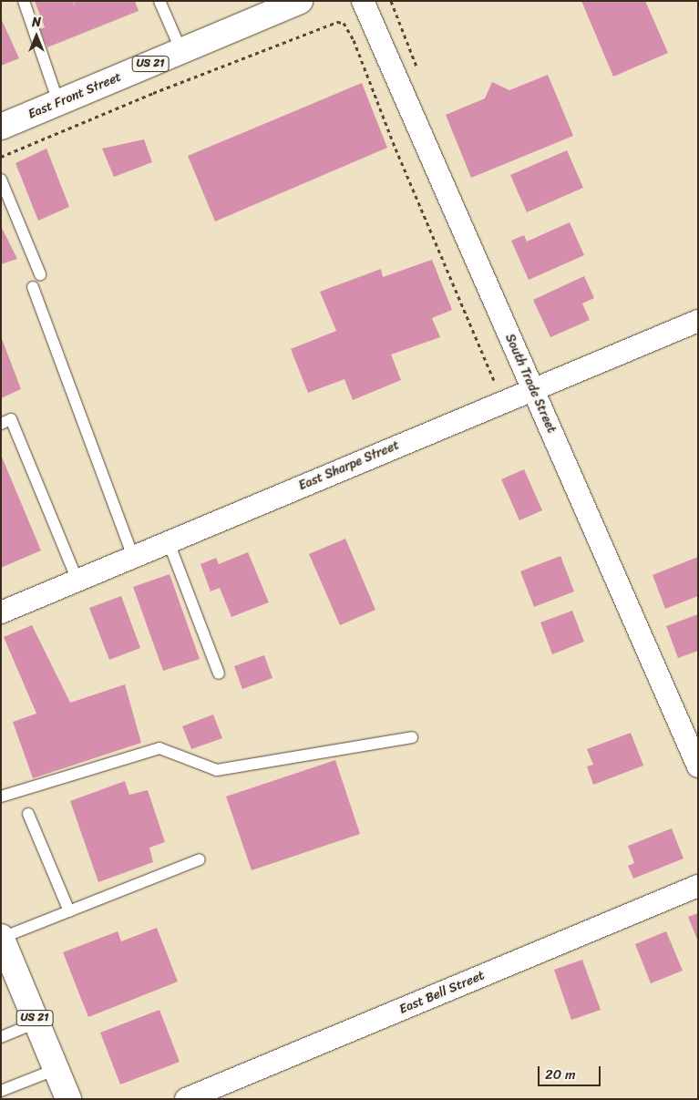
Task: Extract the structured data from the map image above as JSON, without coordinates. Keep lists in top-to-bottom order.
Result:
{
  "streets": {
    "main road": ["US 21", "East Front Street"],
    "street": ["South Trade Street", "East Sharpe Street", "East Bell Street"]
  },
  "crossings": [
    ["South Trade Street", "East Sharpe Street"]
  ],
  "scale_bar": "20 m",
  "north": "top"
}
